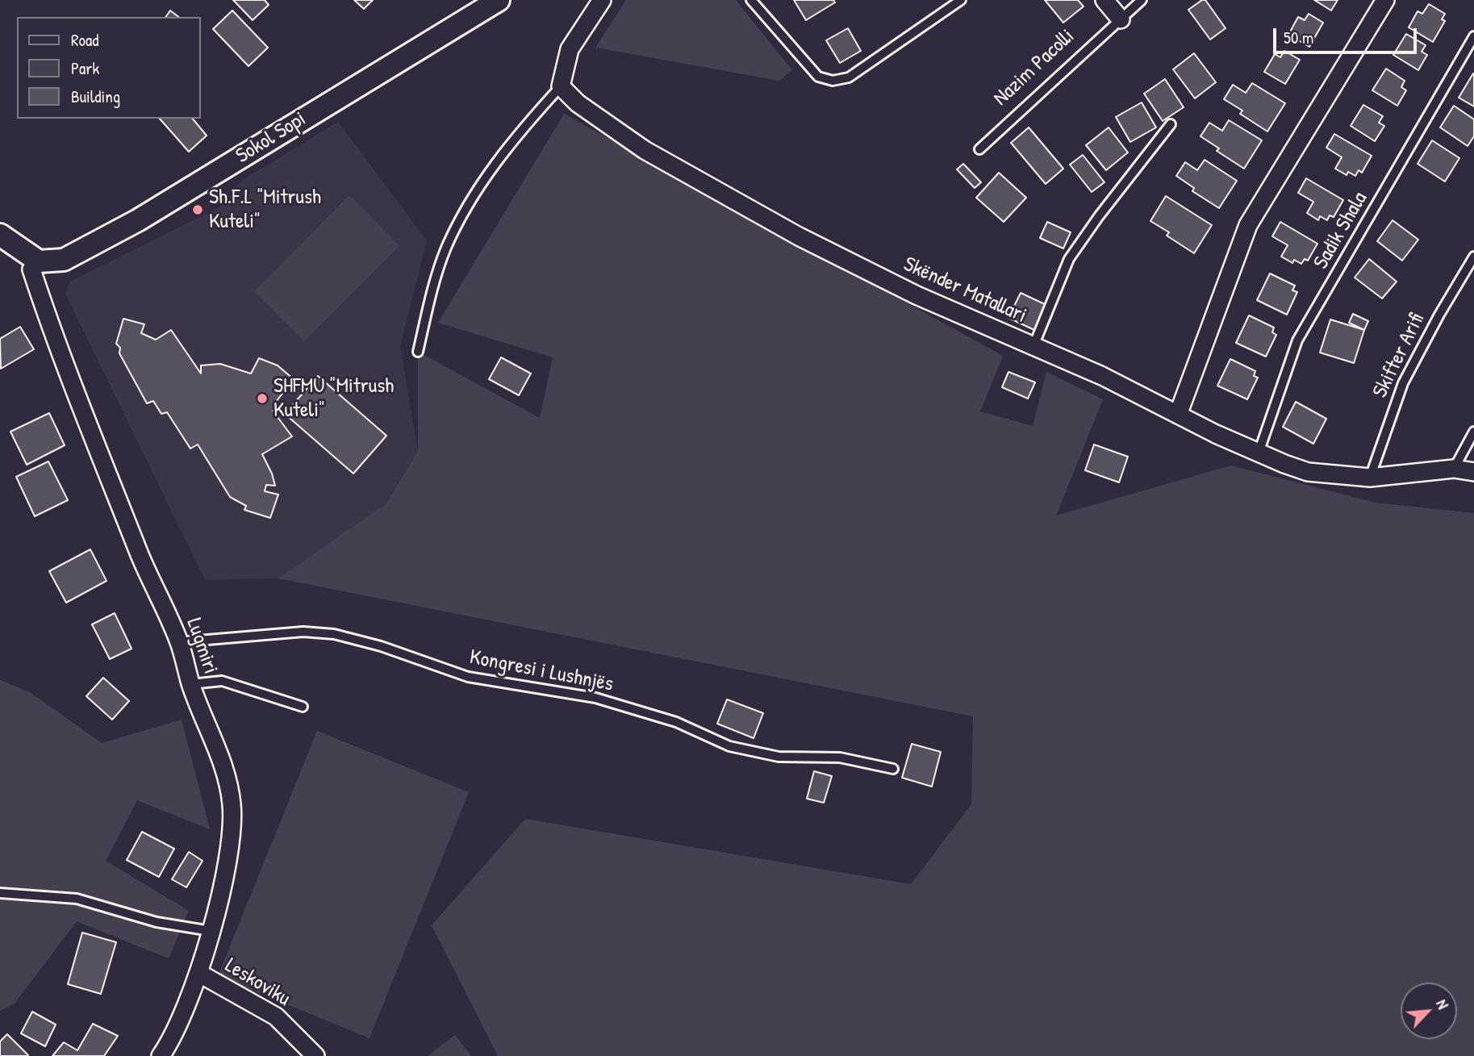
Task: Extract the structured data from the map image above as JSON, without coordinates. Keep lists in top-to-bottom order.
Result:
{
  "streets": {
    "street": [
      "Sokol Sopi",
      "Skënder Matallari",
      "Lugmiri",
      "Leskoviku"
    ],
    "lane": [
      "Nazim Pacolli",
      "Sadik Shala",
      "Skifter Arifi",
      "Kongresi i Lushnjës"
    ]
  },
  "crossings": [
    ["Sokol Sopi", "Lugmiri"],
    ["Sadik Shala", "Skënder Matallari"],
    ["Skënder Matallari", "Skifter Arifi"],
    ["Lugmiri", "Kongresi i Lushnjës"],
    ["Lugmiri", "Leskoviku"]
  ],
  "places": ["Sh.F.L \"Mitrush Kuteli\"", "SHFMU \"Mitrush Kuteli\""],
  "legend": ["Road", "Park", "Building"],
  "scale_bar": "50 m",
  "north": "top right"
}
